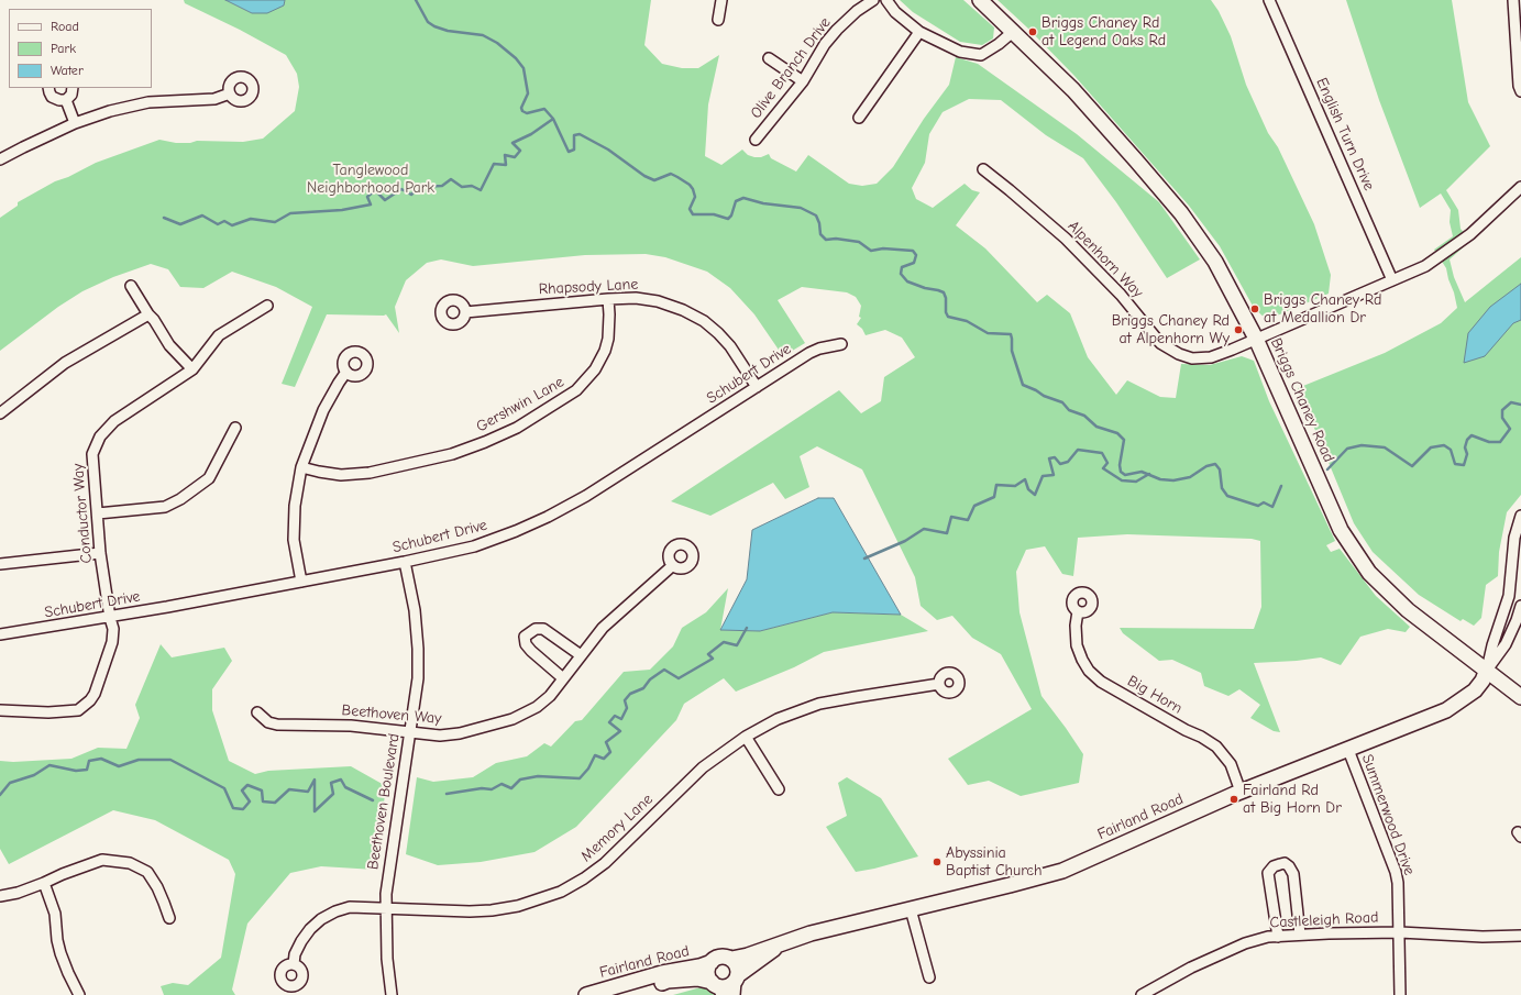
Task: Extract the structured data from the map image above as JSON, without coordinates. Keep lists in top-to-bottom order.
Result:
{
  "streets": {
    "main road": ["Briggs Chaney Road", "Fairland Road"],
    "street": [
      "Olive Branch Drive",
      "English Turn Drive",
      "Alpenhorn Way",
      "Rhapsody Lane",
      "Schubert Drive",
      "Gershwin Lane",
      "Conductor Way",
      "Big Horn",
      "Beethoven Way",
      "Beethoven Boulevard",
      "Summerwood Drive",
      "Memory Lane",
      "Castleleigh Road"
    ]
  },
  "crossings": [
    ["English Turn Drive", "Alpenhorn Way"],
    ["Alpenhorn Way", "Briggs Chaney Road"],
    ["Rhapsody Lane", "Schubert Drive"],
    ["Rhapsody Lane", "Gershwin Lane"],
    ["Schubert Drive", "Conductor Way"],
    ["Schubert Drive", "Beethoven Boulevard"],
    ["Briggs Chaney Road", "Fairland Road"],
    ["Big Horn", "Fairland Road"],
    ["Beethoven Way", "Beethoven Boulevard"],
    ["Beethoven Boulevard", "Memory Lane"],
    ["Summerwood Drive", "Fairland Road"],
    ["Summerwood Drive", "Castleleigh Road"]
  ],
  "parks": ["Tanglewood Neighborhood Park"],
  "places": [
    "Briggs Chaney Rd at Legend Oaks Rd",
    "Briggs Chaney Rd at Medallion Dr",
    "Briggs Chaney Rd at Alpenhorn Wy",
    "Fairland Rd at Big Horn Dr",
    "Abyssinia Baptist Church"
  ],
  "legend": ["Road", "Park", "Water"]
}
